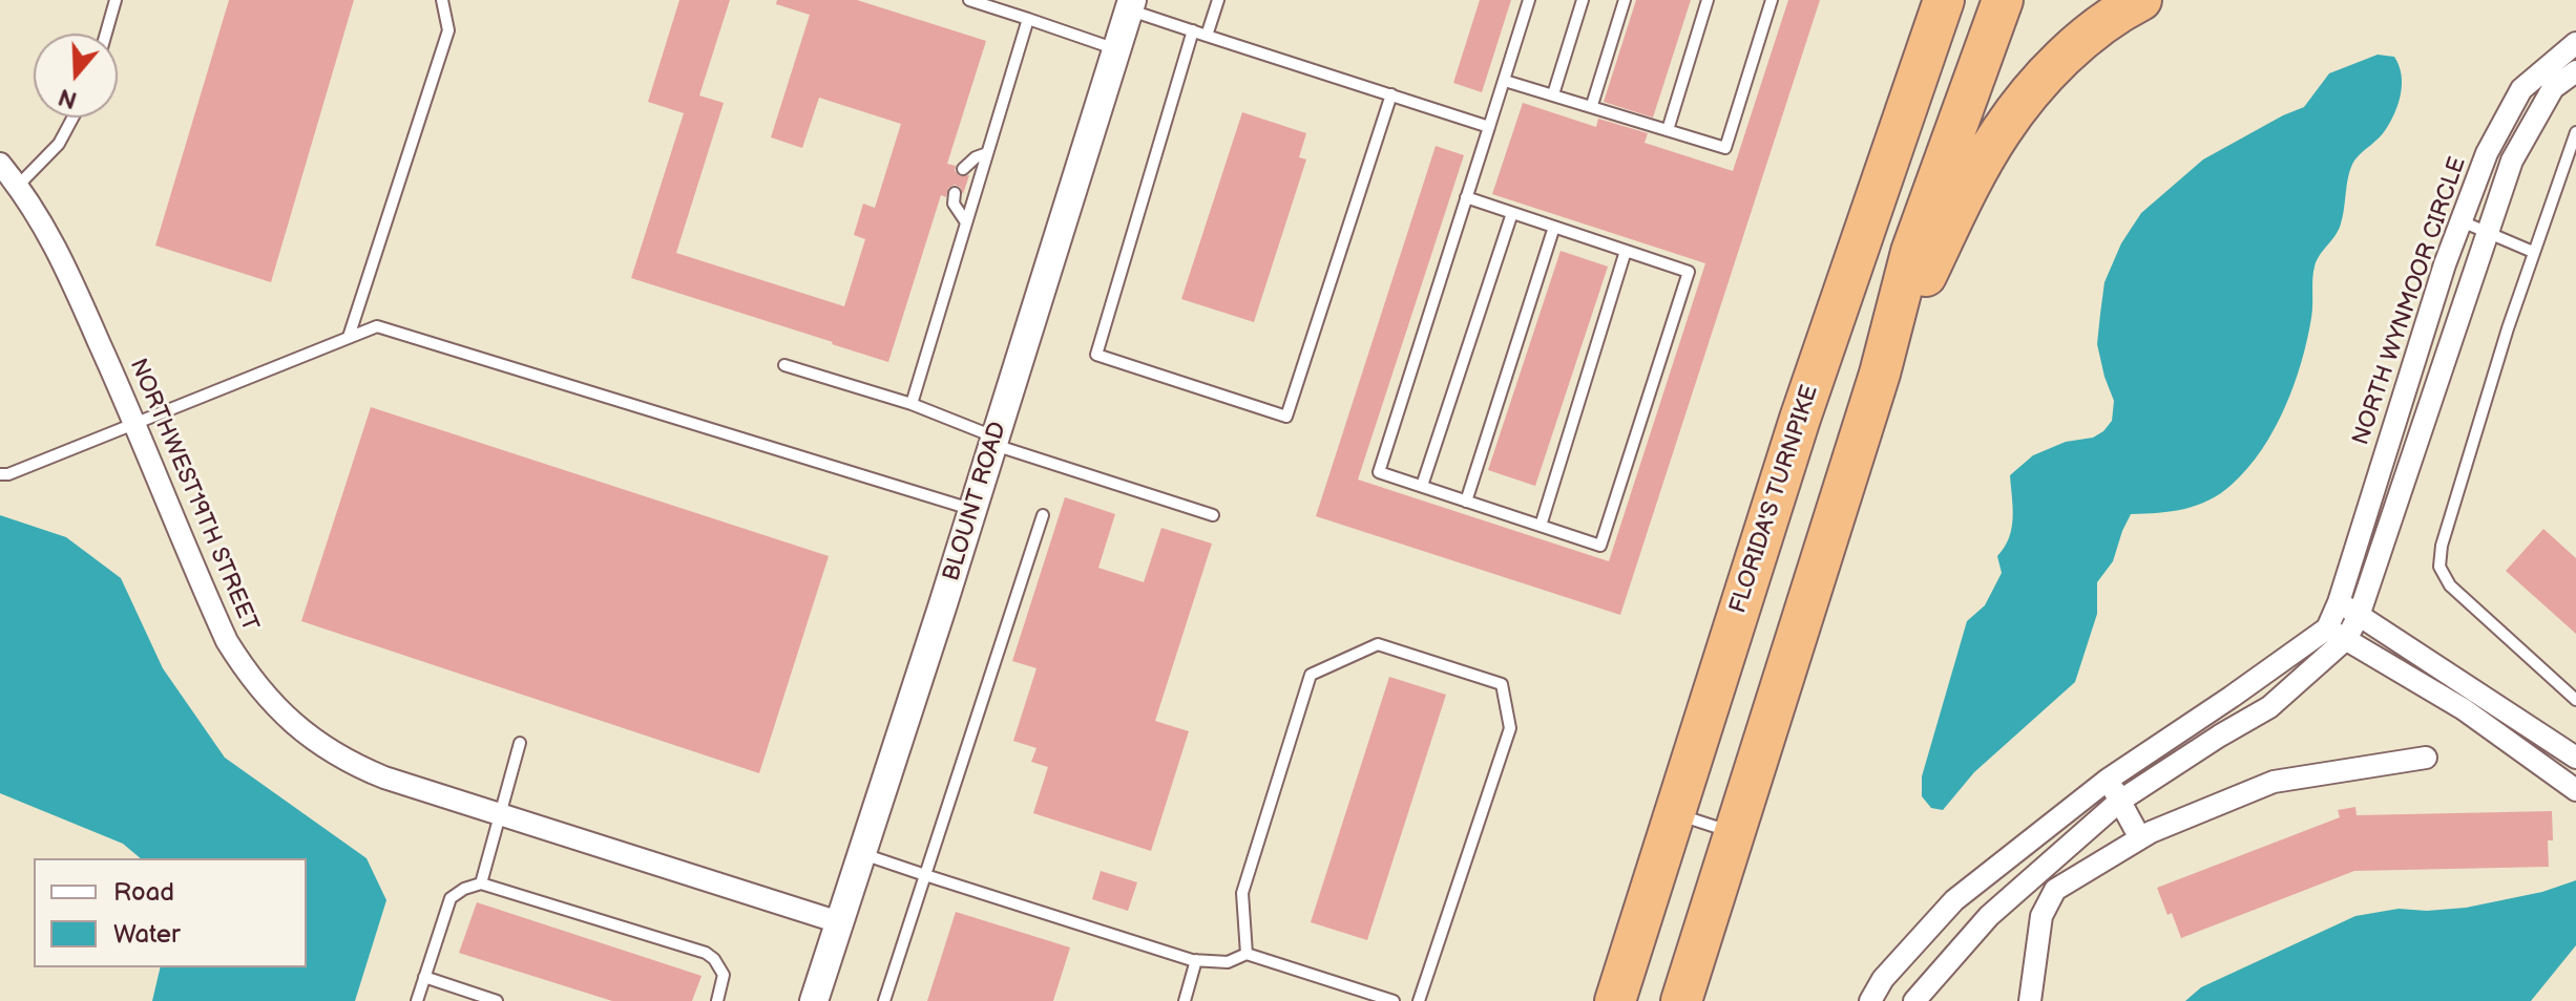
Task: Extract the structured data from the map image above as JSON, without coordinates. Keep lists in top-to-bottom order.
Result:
{
  "streets": {
    "highway": ["FLORIDA'S TURNPIKE"],
    "street": ["NORTH WYNMOOR CIRCLE", "NORTHWEST19TH STREET", "BLOUNT ROAD"]
  },
  "crossings": [
    ["NORTHWEST19TH STREET", "BLOUNT ROAD"]
  ],
  "legend": ["Road", "Water"],
  "north": "bottom"
}
